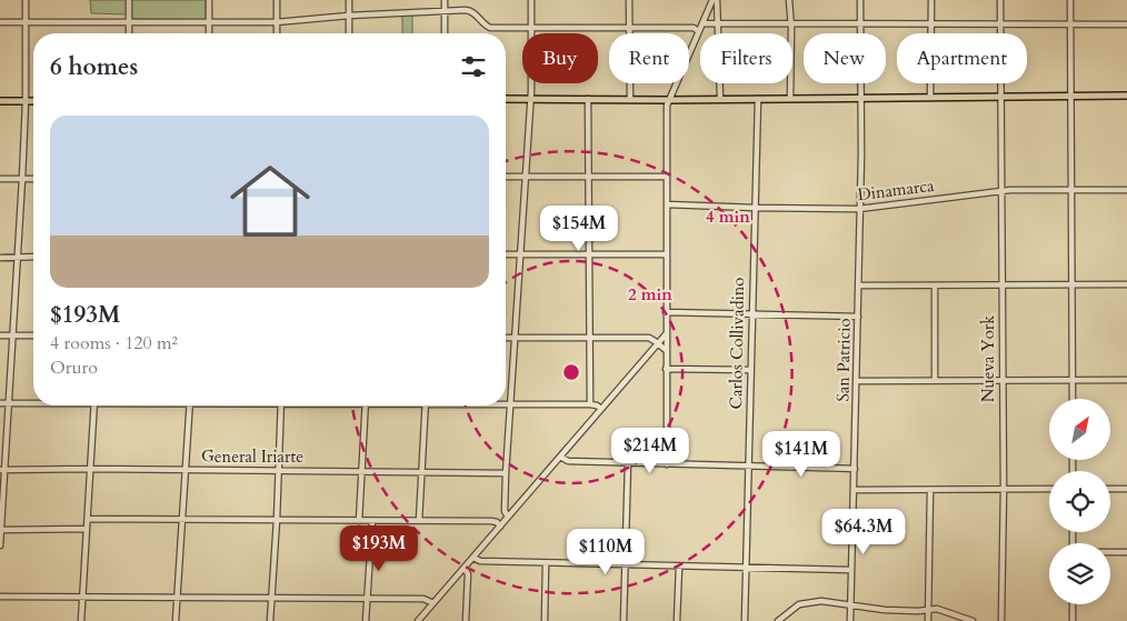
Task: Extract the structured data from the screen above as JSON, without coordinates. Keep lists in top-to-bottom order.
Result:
{
  "streets": {
    "street": [
      "Dinamarca",
      "Carlos Collivadino",
      "Nueva York",
      "San Patricio",
      "General Iriarte"
    ]
  },
  "crossings": [
    ["Dinamarca", "Carlos Collivadino"],
    ["Dinamarca", "Nueva York"],
    ["Dinamarca", "San Patricio"]
  ],
  "north": "top right",
  "page": {
    "chip": [
      "Buy",
      "Rent",
      "Filters",
      "New",
      "Apartment"
    ],
    "heading": "6 homes",
    "list": [
      {
        "name": "$193M",
        "note": "4 rooms · 120 m² · Oruro"
      }
    ],
    "price": [
      "$154M",
      "$214M",
      "$141M",
      "$64.3M",
      "$193M",
      "$110M"
    ]
  },
  "rings": ["4 min", "2 min"]
}
